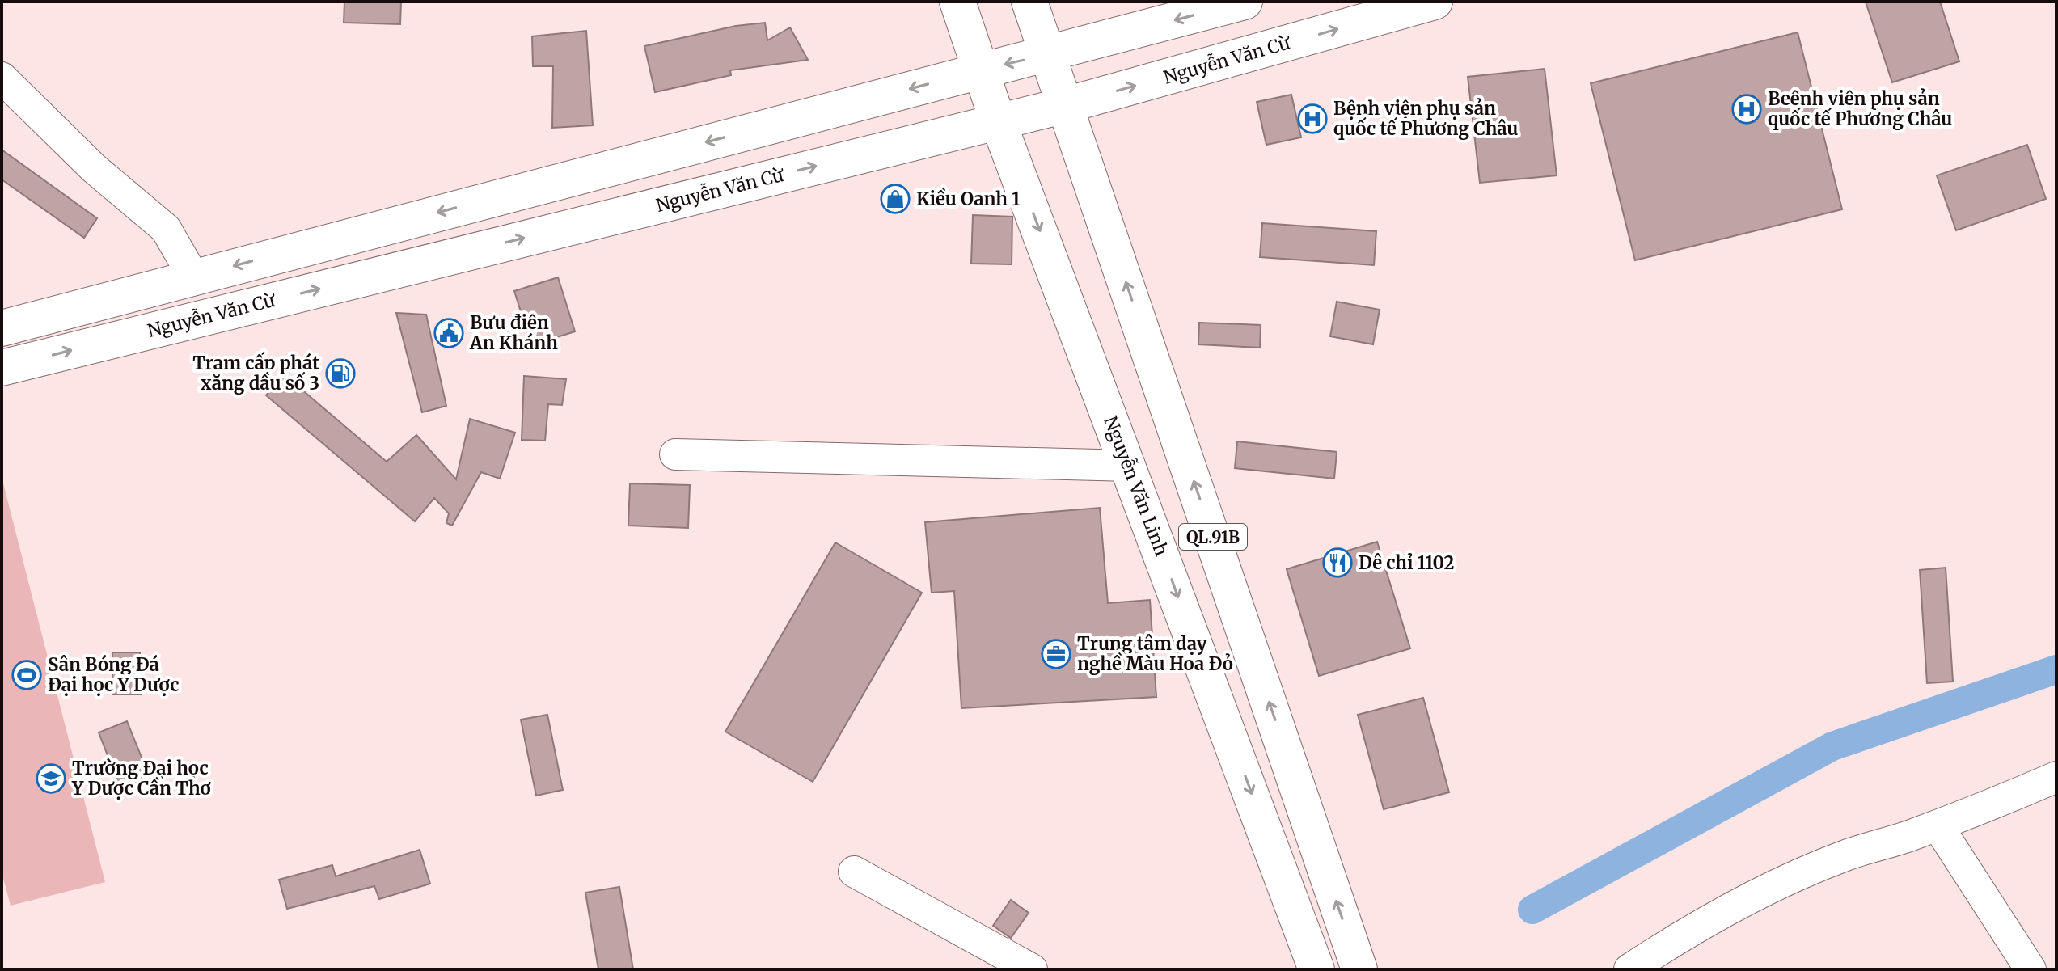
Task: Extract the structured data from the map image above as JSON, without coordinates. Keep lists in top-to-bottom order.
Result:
{
  "streets": {
    "main road": ["Nguyễn Văn Cừ", "Nguyễn Văn Linh", "QL.91B"]
  },
  "crossings": [
    ["Nguyễn Văn Cừ", "Nguyễn Văn Linh"],
    ["Nguyễn Văn Cừ", "QL.91B"]
  ],
  "places": {
    "hospital": ["Beệnh viện phụ sản quốc tế Phương Châu", "Bệnh viện phụ sản quốc tế Phương Châu"],
    "shop": ["Kiều Oanh 1"],
    "public building": ["Bưu điện An Khánh"],
    "fuel station": ["Trạm cấp phát xăng dầu số 3"],
    "restaurant": ["Dê chỉ 1102"],
    "office": ["Trung tâm dạy nghề Màu Hoa Đỏ"],
    "sports": ["Sân Bóng Đá Đại học Y Dược"],
    "school or university": ["Trường Đại học Y Dược Cần Thơ"]
  }
}
